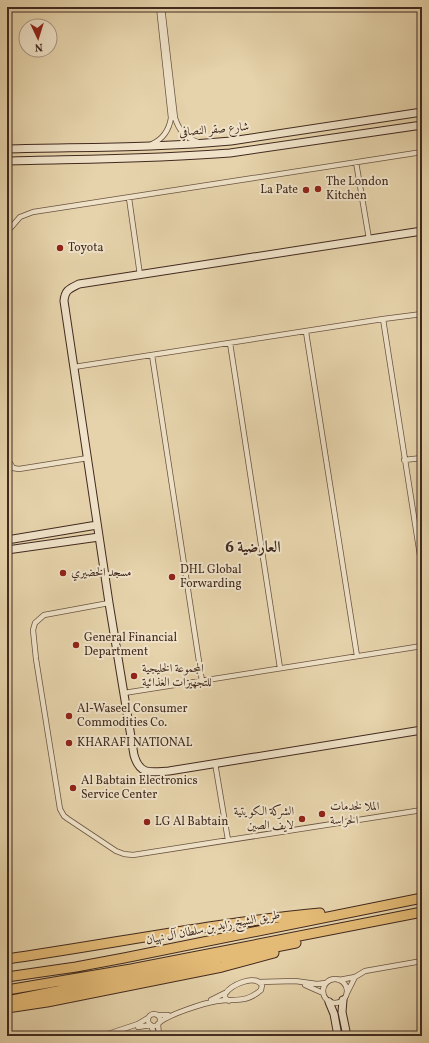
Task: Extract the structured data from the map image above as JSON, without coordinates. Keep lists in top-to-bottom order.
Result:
{
  "streets": {
    "highway": ["طريق الشيخ زايد بن سلطان آل نهيان"],
    "street": ["شارع صقر النصافي"]
  },
  "districts": ["العارضية 6"],
  "places": [
    "The London Kitchen",
    "La Pate",
    "Toyota",
    "مسجد الخضيري",
    "DHL Global Forwarding",
    "General Financial Department",
    "المجموعة الخليجية للتجهيزات الغذائية",
    "Al-Waseel Consumer Commodities Co.",
    "KHARAFI NATIONAL",
    "Al Babtain Electronics Service Center",
    "الملا لخدمات الحراسة",
    "الشركة الكويتية لايف الصين",
    "LG Al Babtain"
  ],
  "north": "bottom"
}
